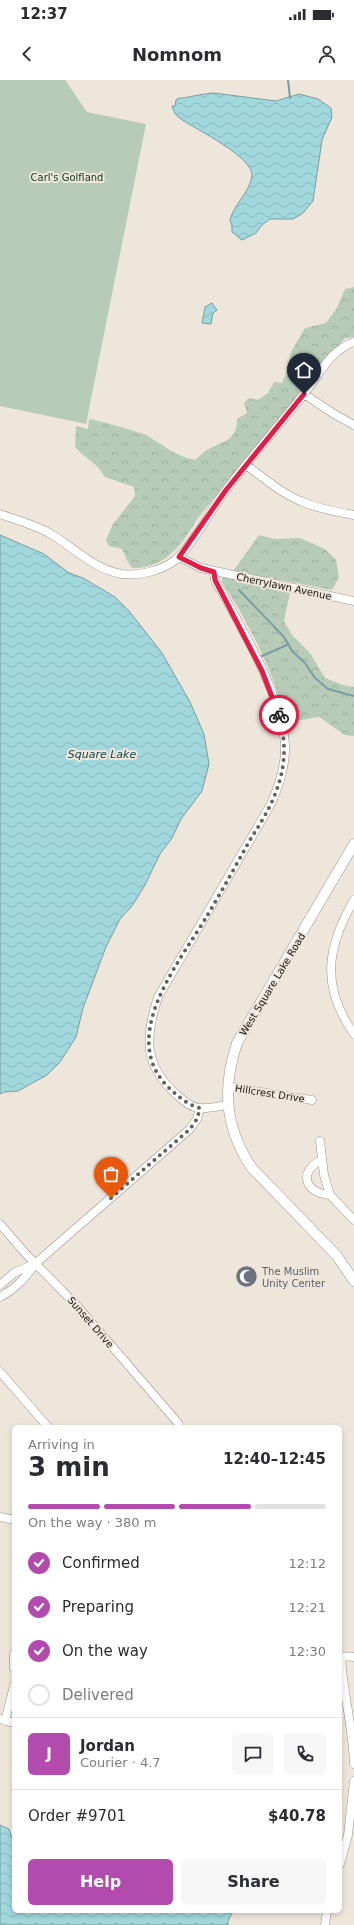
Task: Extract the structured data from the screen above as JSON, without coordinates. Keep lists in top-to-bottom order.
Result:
{
  "streets": {
    "street": [
      "Cherrylawn Avenue",
      "West Square Lake Road",
      "Hillcrest Drive",
      "Sunset Drive"
    ]
  },
  "crossings": [
    ["West Square Lake Road", "Hillcrest Drive"]
  ],
  "water": ["Square Lake"],
  "parks": ["Carl's Golfland"],
  "places": {
    "mosque": ["The Muslim Unity Center"]
  },
  "page": {
    "status": "12:37",
    "header": "Nomnom",
    "heading": ["3 min", "Arriving in", "12:40–12:45"],
    "panel": [
      "Jordan",
      "Courier · 4.7",
      "Order #9701",
      "$40.78"
    ],
    "bar": "On the way · 380 m",
    "list": [
      ["Confirmed", "12:12"],
      ["Preparing", "12:21"],
      ["On the way", "12:30"],
      "Delivered"
    ],
    "round": "J",
    "buttons": ["Help", "Share"]
  }
}
